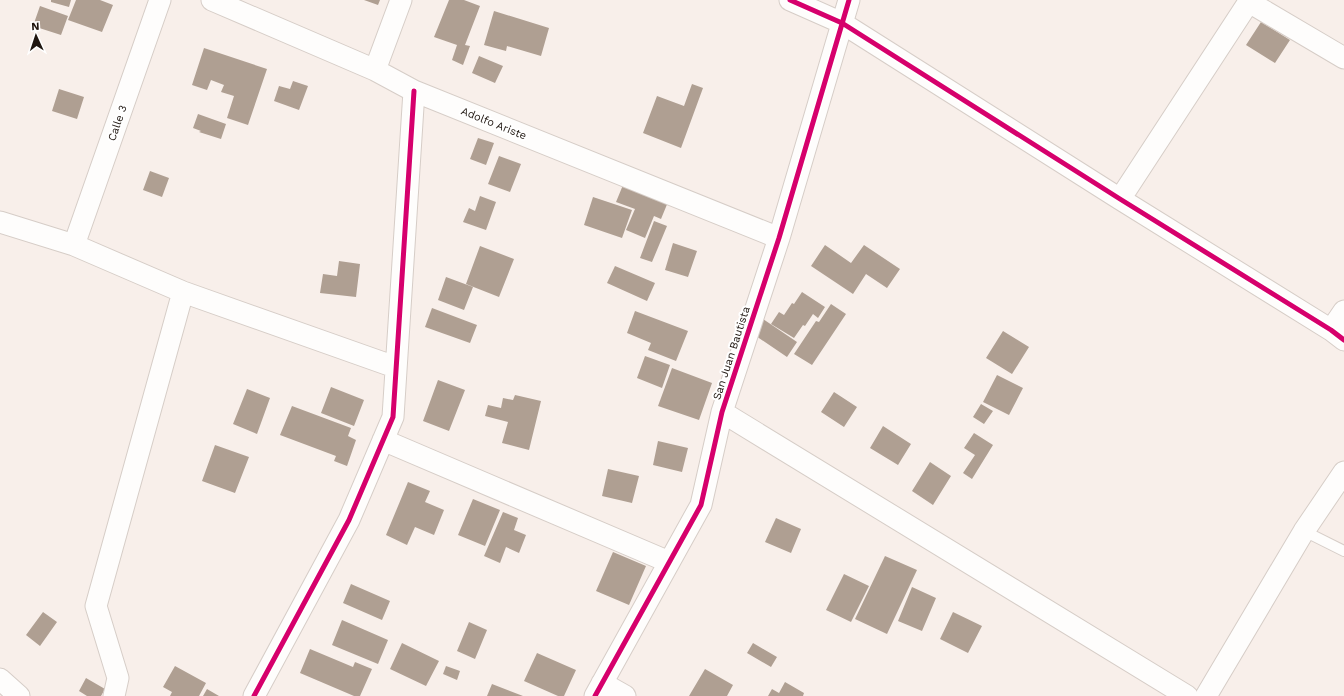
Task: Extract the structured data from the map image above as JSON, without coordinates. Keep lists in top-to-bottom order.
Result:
{
  "streets": {
    "street": ["Calle 3", "Adolfo Ariste", "San Juan Bautista"]
  },
  "crossings": [
    ["Adolfo Ariste", "San Juan Bautista"]
  ],
  "north": "top"
}
